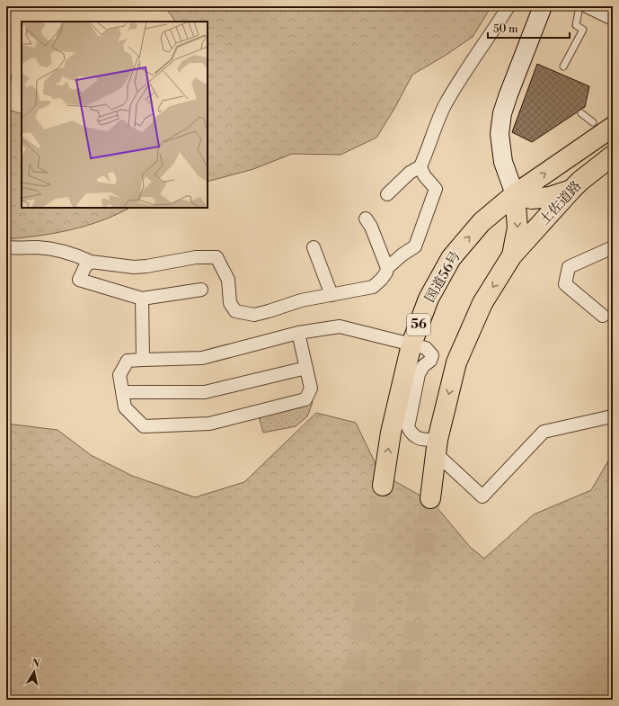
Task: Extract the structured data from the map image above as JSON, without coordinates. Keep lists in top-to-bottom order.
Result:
{
  "streets": {
    "highway": ["土佐道路", "国道56号", "56"]
  },
  "crossings": [
    ["土佐道路", "国道56号"]
  ],
  "scale_bar": "50 m",
  "north": "top"
}
